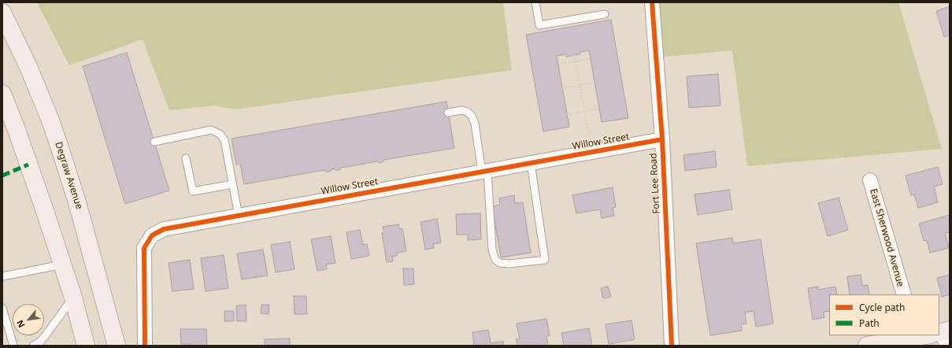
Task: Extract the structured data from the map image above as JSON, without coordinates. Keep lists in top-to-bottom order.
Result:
{
  "streets": {
    "main road": ["Degraw Avenue"],
    "street": ["Willow Street", "Fort Lee Road", "East Sherwood Avenue"]
  },
  "crossings": [
    ["Willow Street", "Fort Lee Road"]
  ],
  "legend": ["Cycle path", "Path"],
  "north": "bottom left"
}
